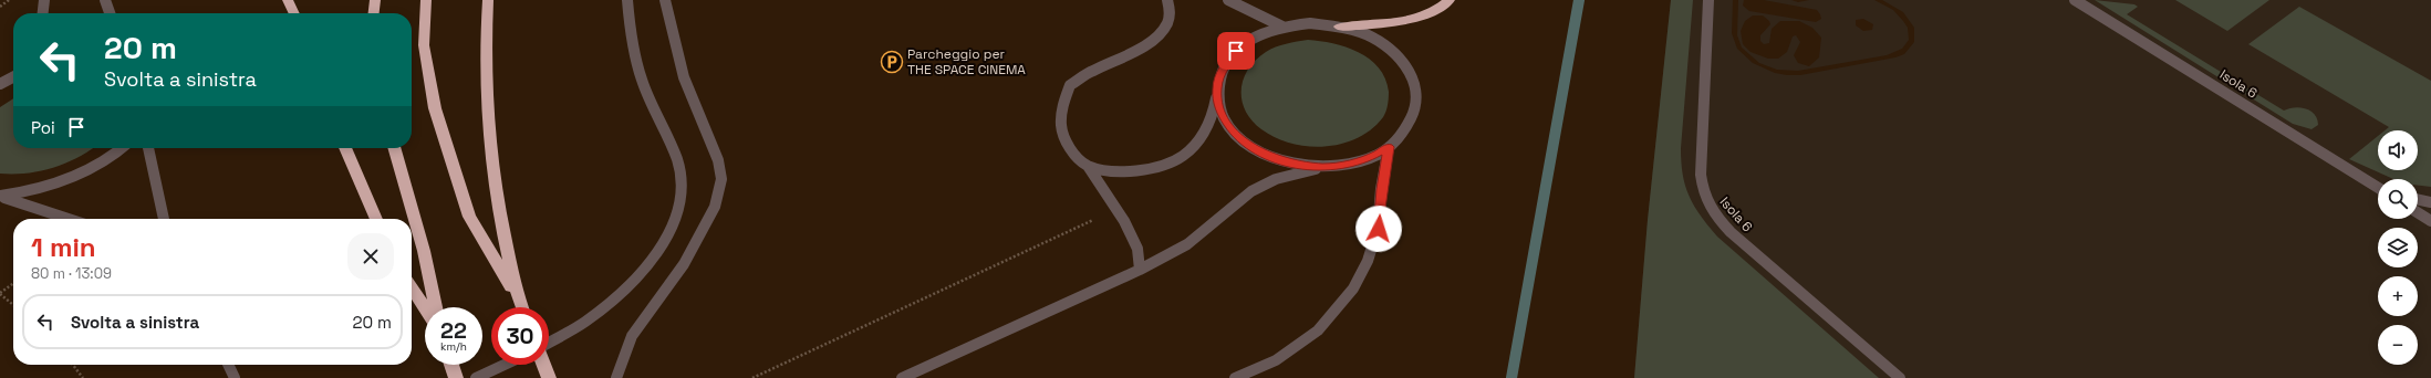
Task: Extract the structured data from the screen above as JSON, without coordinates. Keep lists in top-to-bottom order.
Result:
{
  "streets": {
    "street": ["Isola 6"]
  },
  "places": {
    "parking": ["Parcheggio per THE SPACE CINEMA"]
  },
  "page": {
    "turn": ["20 m", "Svolta a sinistra"],
    "then": "Poi",
    "map_buttons": ["+", "−"],
    "heading": ["1 min", "80 m · 13:09"],
    "list": [
      {
        "name": "Svolta a sinistra",
        "value": "20 m"
      }
    ],
    "speed": "22 km/h",
    "limit": "30"
  }
}
